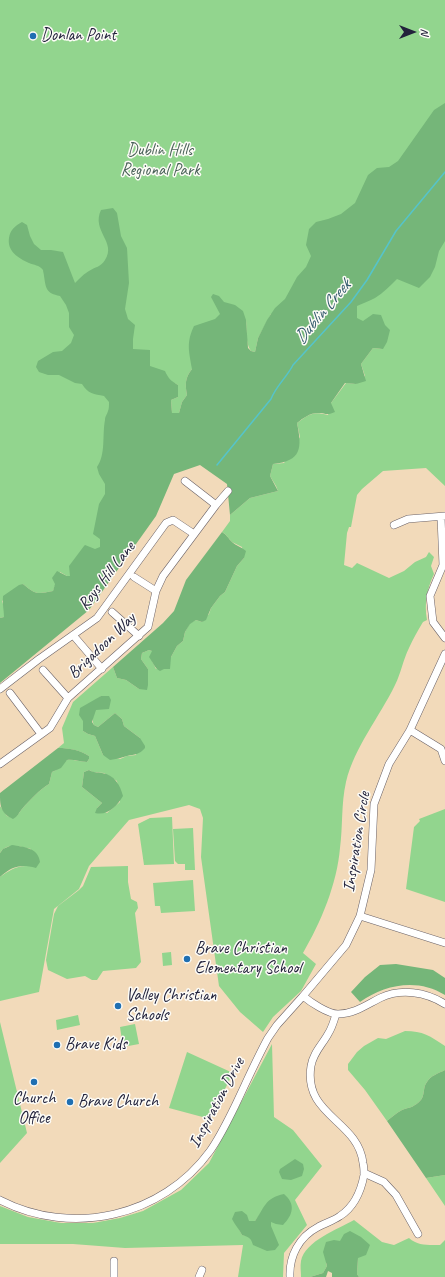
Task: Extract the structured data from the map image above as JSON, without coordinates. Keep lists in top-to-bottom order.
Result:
{
  "streets": {
    "street": [
      "Roys Hill Lane",
      "Brigadoon Way",
      "Inspiration Circle",
      "Inspiration Drive"
    ]
  },
  "crossings": [
    ["Roys Hill Lane", "Brigadoon Way"],
    ["Inspiration Circle", "Inspiration Drive"]
  ],
  "water": ["Dublin Creek"],
  "parks": ["Dublin Hills Regional Park"],
  "places": [
    "Donlan Point",
    "Brave Christian Elementary School",
    "Valley Christian Schools",
    "Brave Kids",
    "Church Office",
    "Brave Church"
  ],
  "north": "right"
}
